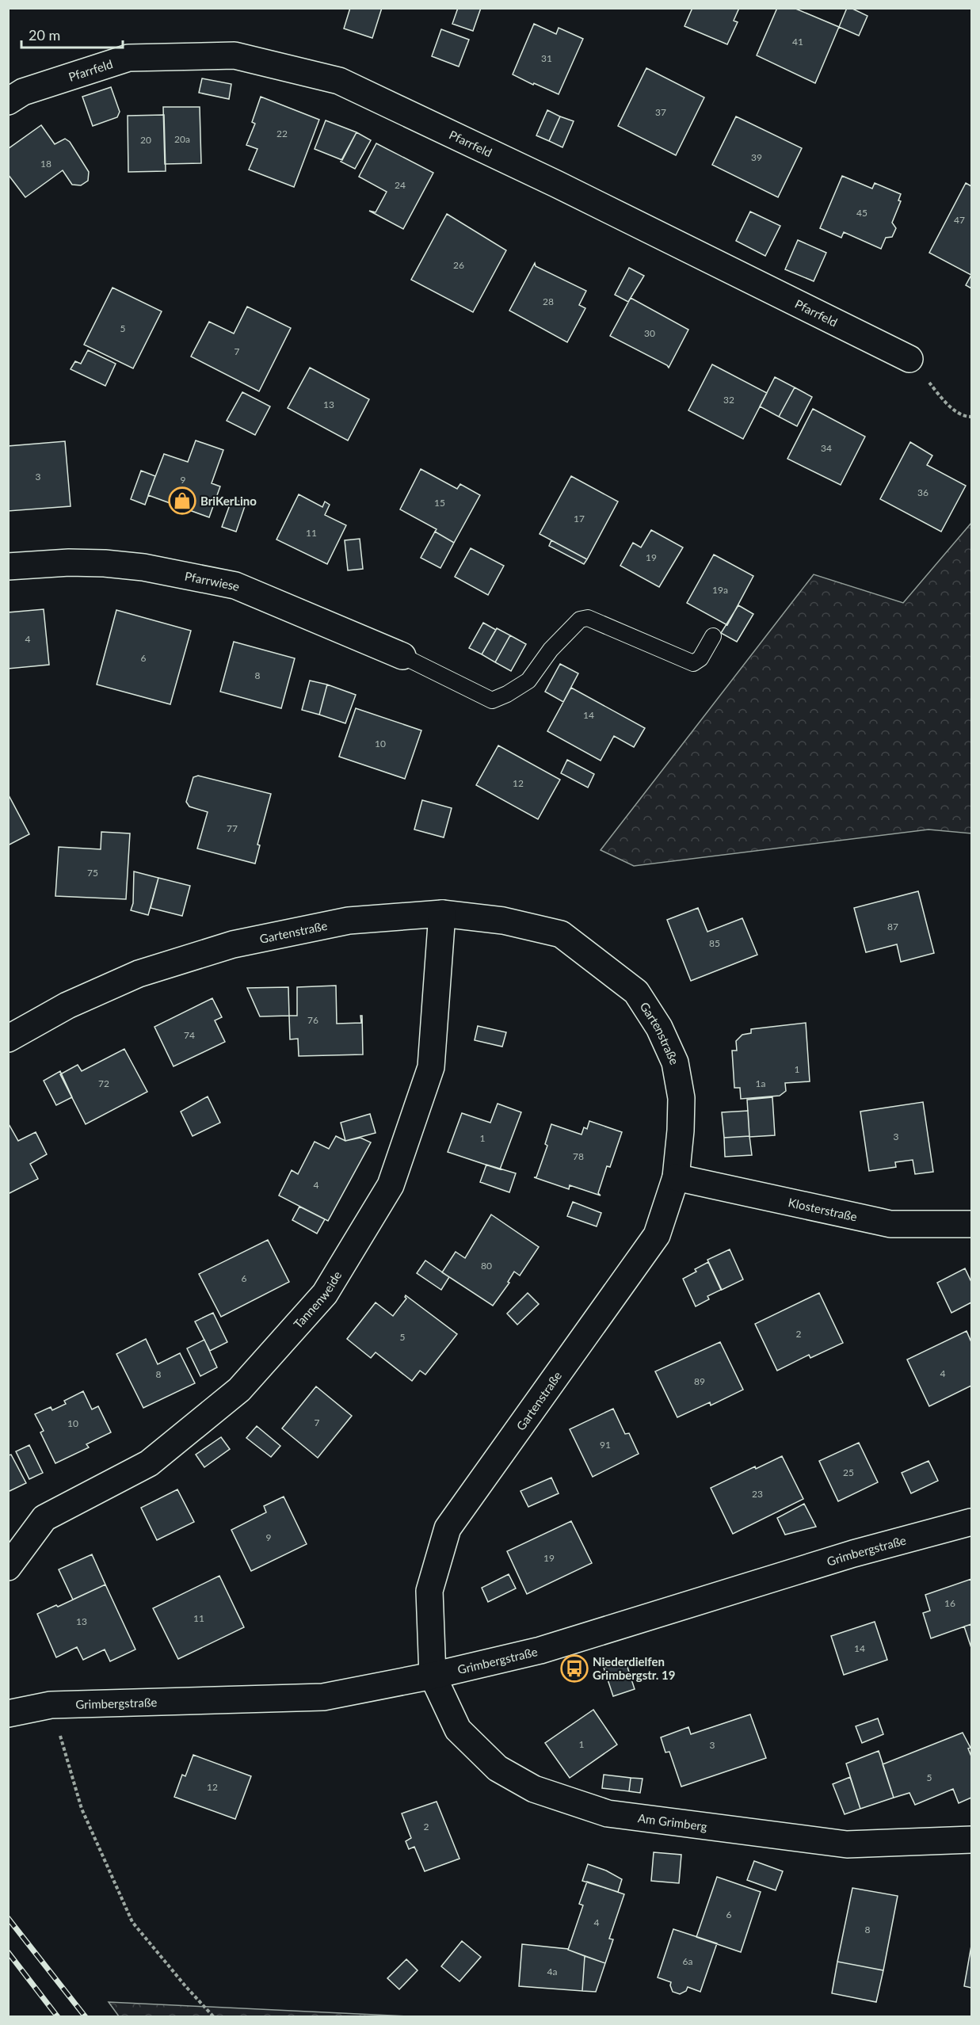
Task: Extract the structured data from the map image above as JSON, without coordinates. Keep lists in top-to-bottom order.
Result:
{
  "streets": {
    "street": [
      "Pfarrfeld",
      "Pfarrwiese",
      "Gartenstraße",
      "Klosterstraße",
      "Tannenweide",
      "Grimbergstraße",
      "Am Grimberg"
    ]
  },
  "crossings": [
    ["Gartenstraße", "Klosterstraße"],
    ["Gartenstraße", "Tannenweide"],
    ["Gartenstraße", "Grimbergstraße"],
    ["Gartenstraße", "Am Grimberg"],
    ["Grimbergstraße", "Am Grimberg"]
  ],
  "places": {
    "shop": ["BriKerLino"],
    "bus stop": ["Niederdielfen Grimbergstr. 19"]
  },
  "house_numbers": [
    "41",
    "31",
    "37",
    "22",
    "20a",
    "20",
    "39",
    "18",
    "24",
    "45",
    "47",
    "26",
    "28",
    "5",
    "30",
    "7",
    "32",
    "13",
    "34",
    "3",
    "9",
    "36",
    "15",
    "17",
    "11",
    "19",
    "19a",
    "4",
    "6",
    "8",
    "14",
    "10",
    "12",
    "77",
    "75",
    "87",
    "85",
    "76",
    "74",
    "1",
    "72",
    "1a",
    "3",
    "1",
    "78",
    "4",
    "80",
    "6",
    "2",
    "5",
    "4",
    "8",
    "89",
    "7",
    "10",
    "91",
    "25",
    "23",
    "9",
    "19",
    "16",
    "11",
    "13",
    "14",
    "1",
    "3",
    "5",
    "12",
    "2",
    "6",
    "4",
    "8",
    "6a",
    "4a"
  ],
  "scale_bar": "20 m"
}
